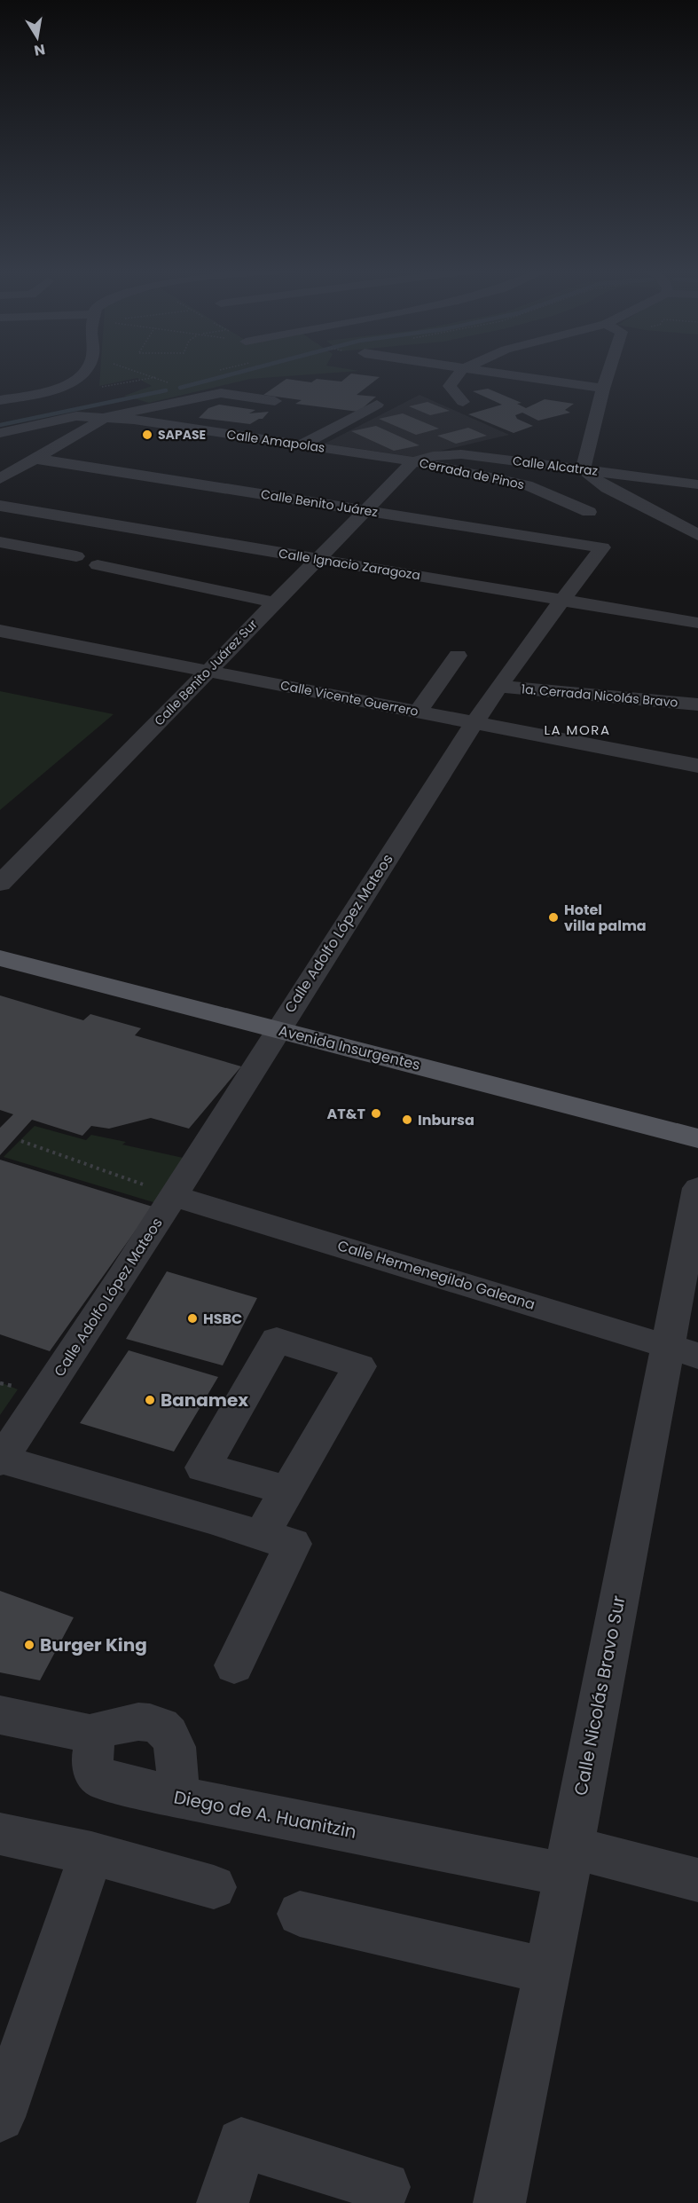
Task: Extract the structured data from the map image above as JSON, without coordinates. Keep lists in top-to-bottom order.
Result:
{
  "streets": {
    "main road": ["Avenida Insurgentes"],
    "street": [
      "Calle Amapolas",
      "Calle Alcatraz",
      "Cerrada de Pinos",
      "Calle Benito Juárez",
      "Calle Ignacio Zaragoza",
      "Calle Benito Juárez Sur",
      "1a. Cerrada Nicolás Bravo",
      "Calle Vicente Guerrero",
      "Calle Adolfo López Mateos",
      "Calle Hermenegildo Galeana",
      "Calle Nicolás Bravo Sur",
      "Diego de A. Huanitzin"
    ]
  },
  "crossings": [
    ["Calle Amapolas", "Calle Alcatraz"],
    ["Calle Amapolas", "Cerrada de Pinos"],
    ["Calle Amapolas", "Calle Benito Juárez Sur"],
    ["Calle Alcatraz", "Cerrada de Pinos"],
    ["Calle Alcatraz", "Calle Benito Juárez Sur"],
    ["Cerrada de Pinos", "Calle Benito Juárez Sur"],
    ["Calle Benito Juárez", "Calle Benito Juárez Sur"],
    ["Calle Benito Juárez", "Calle Adolfo López Mateos"],
    ["Calle Ignacio Zaragoza", "Calle Benito Juárez Sur"],
    ["Calle Ignacio Zaragoza", "Calle Adolfo López Mateos"],
    ["Calle Benito Juárez Sur", "Calle Vicente Guerrero"],
    ["1a. Cerrada Nicolás Bravo", "Calle Adolfo López Mateos"],
    ["Calle Vicente Guerrero", "Calle Adolfo López Mateos"],
    ["Calle Adolfo López Mateos", "Avenida Insurgentes"],
    ["Calle Adolfo López Mateos", "Calle Hermenegildo Galeana"],
    ["Calle Hermenegildo Galeana", "Calle Nicolás Bravo Sur"],
    ["Calle Nicolás Bravo Sur", "Diego de A. Huanitzin"]
  ],
  "districts": ["LA MORA"],
  "places": [
    "SAPASE",
    "Hotel villa palma",
    "AT&T",
    "Inbursa",
    "HSBC",
    "Banamex",
    "Burger King"
  ],
  "north": "bottom"
}
